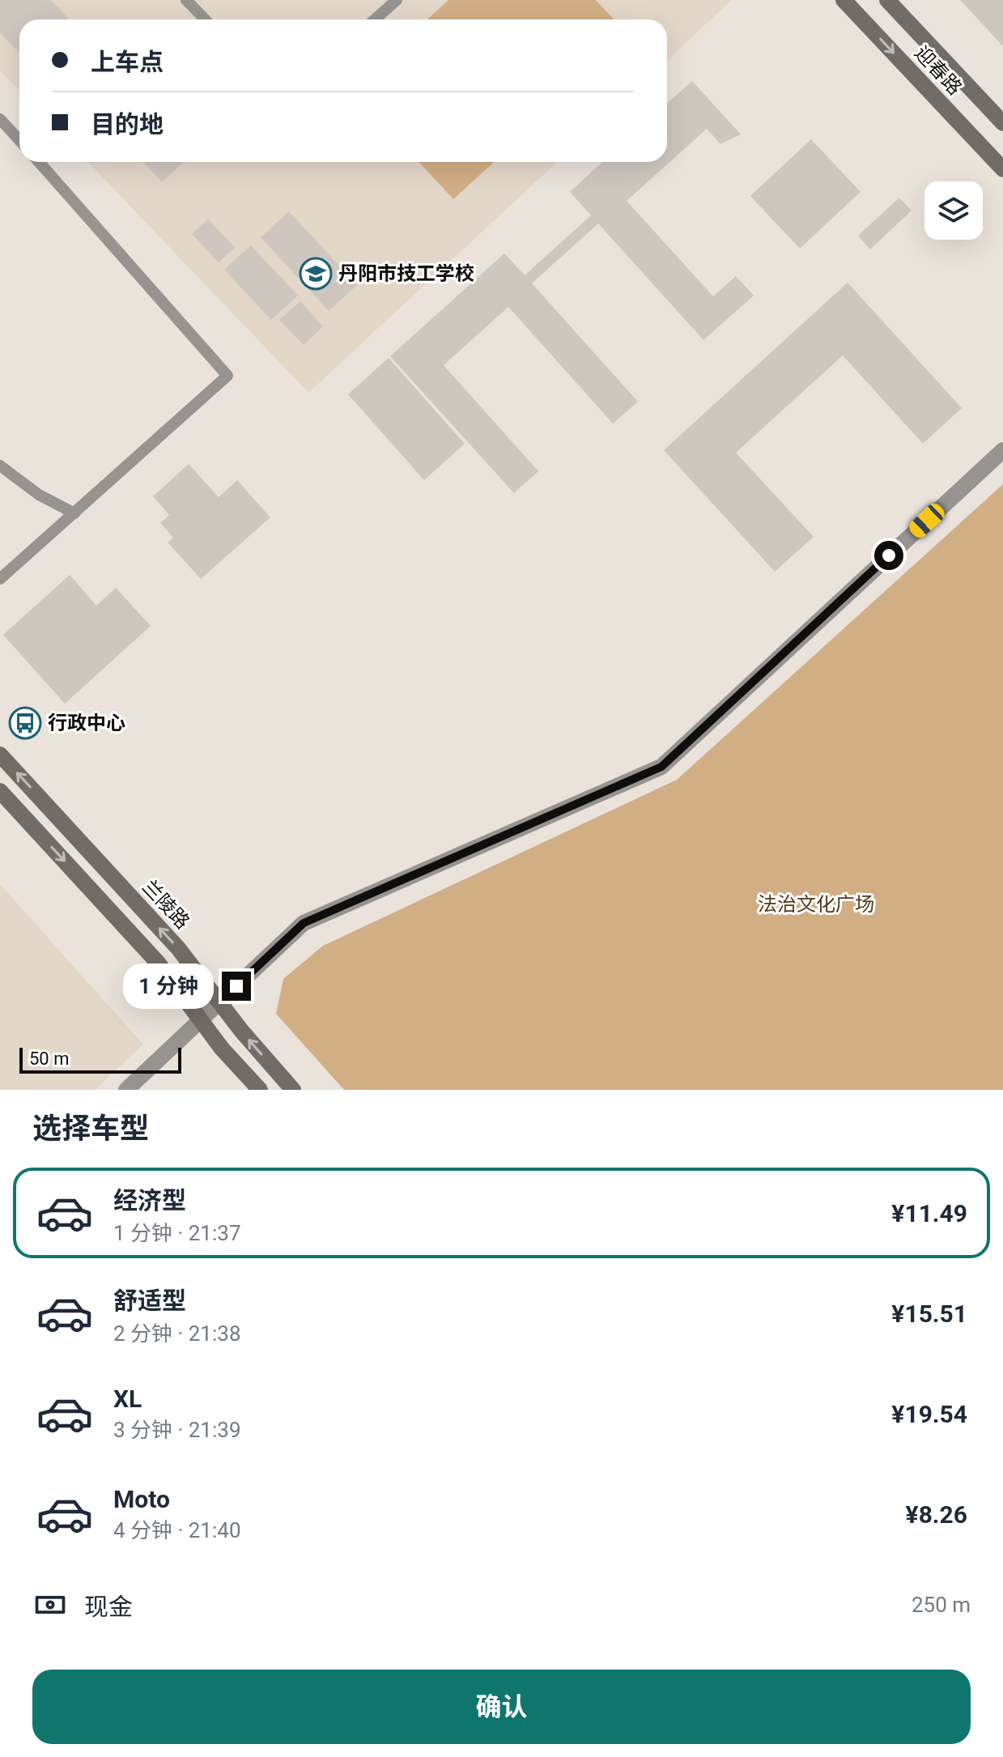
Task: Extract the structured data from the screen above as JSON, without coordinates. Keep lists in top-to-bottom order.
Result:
{
  "streets": {
    "street": ["迎春路", "兰陵路"]
  },
  "parks": ["法治文化广场"],
  "places": {
    "school or university": ["丹阳市技工学校"],
    "bus stop": ["行政中心"]
  },
  "scale_bar": "50 m",
  "page": {
    "banner": ["上车点", "目的地"],
    "bubble": "1 分钟",
    "scale": "50 m",
    "heading": "选择车型",
    "list": [
      {
        "name": "经济型",
        "note": "1 分钟 · 21:37",
        "value": "¥11.49"
      },
      {
        "name": "舒适型",
        "note": "2 分钟 · 21:38",
        "value": "¥15.51"
      },
      {
        "name": "XL",
        "note": "3 分钟 · 21:39",
        "value": "¥19.54"
      },
      {
        "name": "Moto",
        "note": "4 分钟 · 21:40",
        "value": "¥8.26"
      }
    ],
    "pay": ["现金", "250 m"],
    "buttons": "确认"
  }
}
